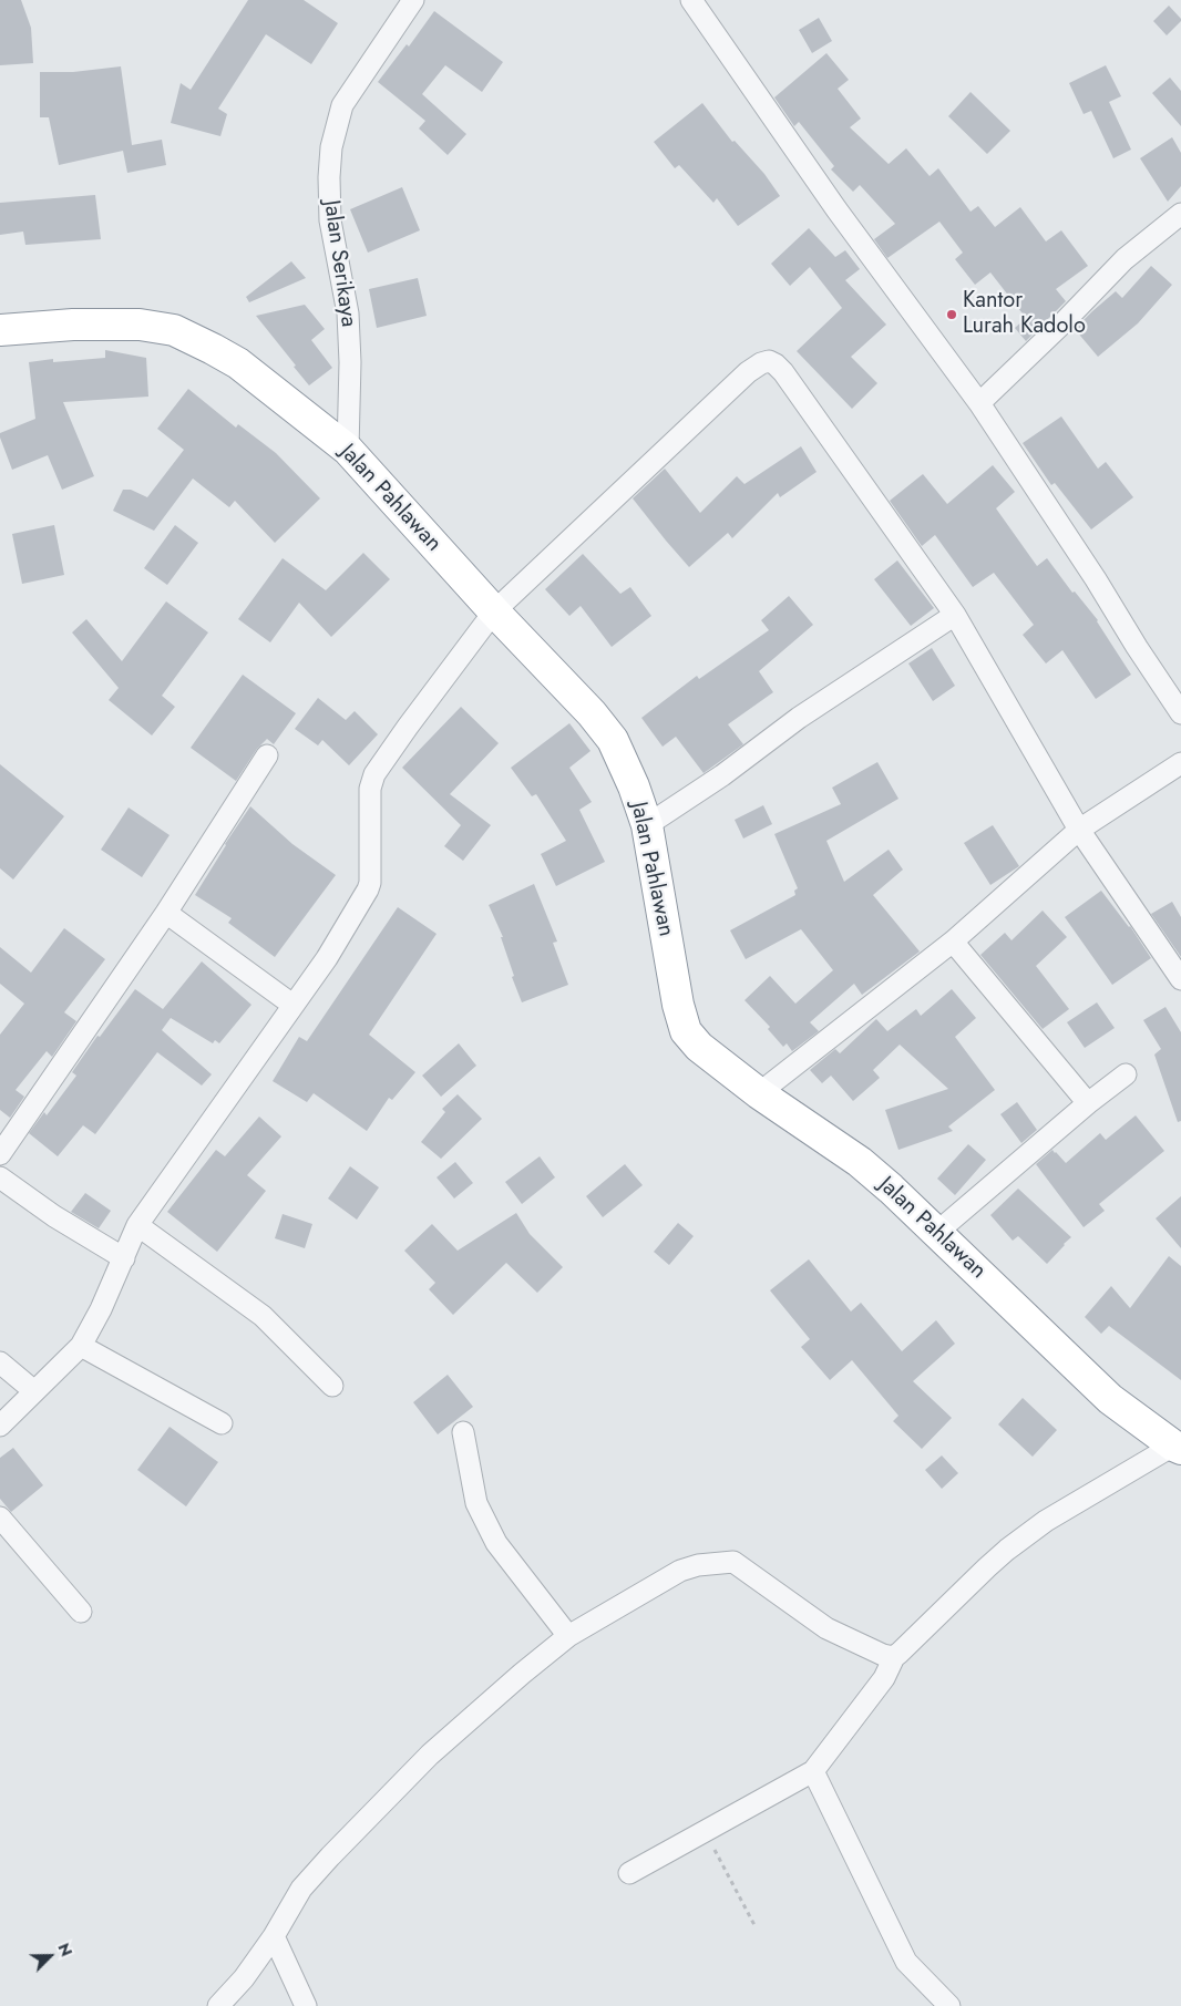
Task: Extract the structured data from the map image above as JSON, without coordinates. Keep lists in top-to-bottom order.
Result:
{
  "streets": {
    "highway": ["Jalan Pahlawan"],
    "street": ["Jalan Serikaya"]
  },
  "crossings": [
    ["Jalan Serikaya", "Jalan Pahlawan"]
  ],
  "places": ["Kantor Lurah Kadolo"],
  "north": "top right"
}
